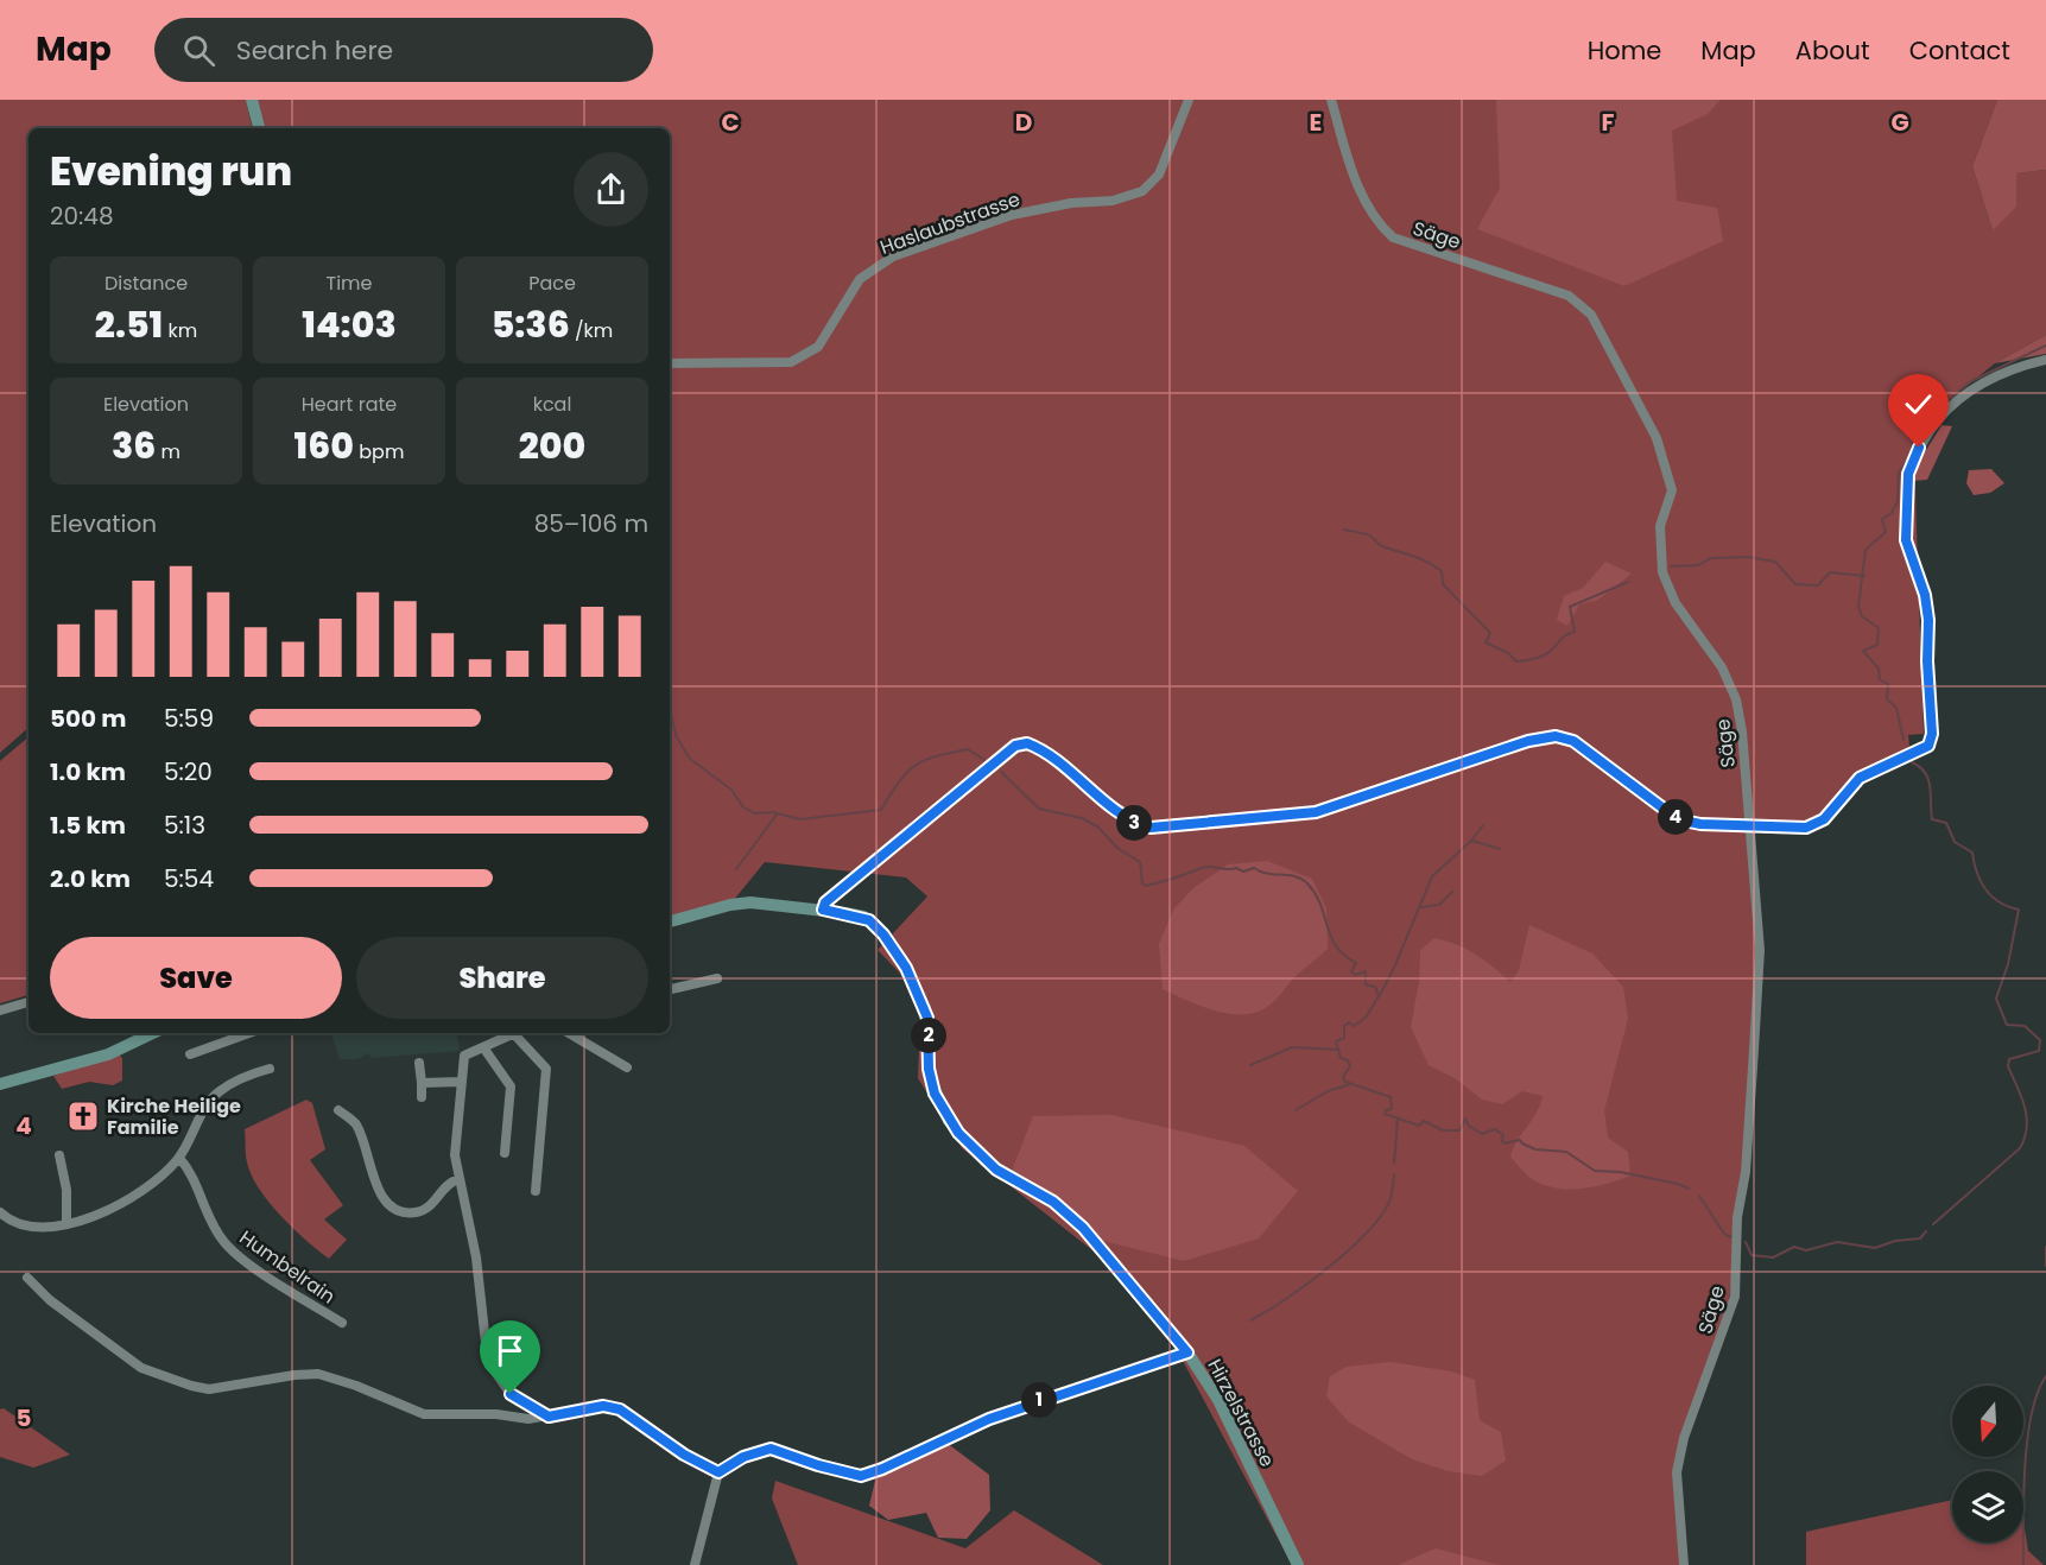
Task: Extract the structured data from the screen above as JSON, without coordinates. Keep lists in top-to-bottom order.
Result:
{
  "streets": {
    "street": [
      "Haslaubstrasse",
      "Säge",
      "Humbelrain",
      "Hirzelstrasse"
    ]
  },
  "places": {
    "church": ["Kirche Heilige Familie"]
  },
  "north": "bottom",
  "page": {
    "header": "Map",
    "search": "Search here",
    "nav": [
      "Home",
      "Map",
      "About",
      "Contact"
    ],
    "heading": ["Evening run", "20:48"],
    "stats": [
      ["Distance", "2.51 km"],
      ["Time", "14:03"],
      ["Pace", "5:36 /km"],
      ["Elevation", "36 m"],
      ["Heart rate", "160 bpm"],
      ["kcal", "200"]
    ],
    "chart": ["Elevation", "85–106 m"],
    "list": [
      {
        "name": "500 m",
        "note": "5:59"
      },
      {
        "name": "1.0 km",
        "note": "5:20"
      },
      {
        "name": "1.5 km",
        "note": "5:13"
      },
      {
        "name": "2.0 km",
        "note": "5:54"
      }
    ],
    "pins": [
      "4",
      "3",
      "2",
      "1"
    ],
    "buttons": ["Save", "Share"]
  },
  "grid": {
    "columns": [
      "C",
      "D",
      "E",
      "F",
      "G"
    ],
    "rows": ["4", "5"]
  }
}
